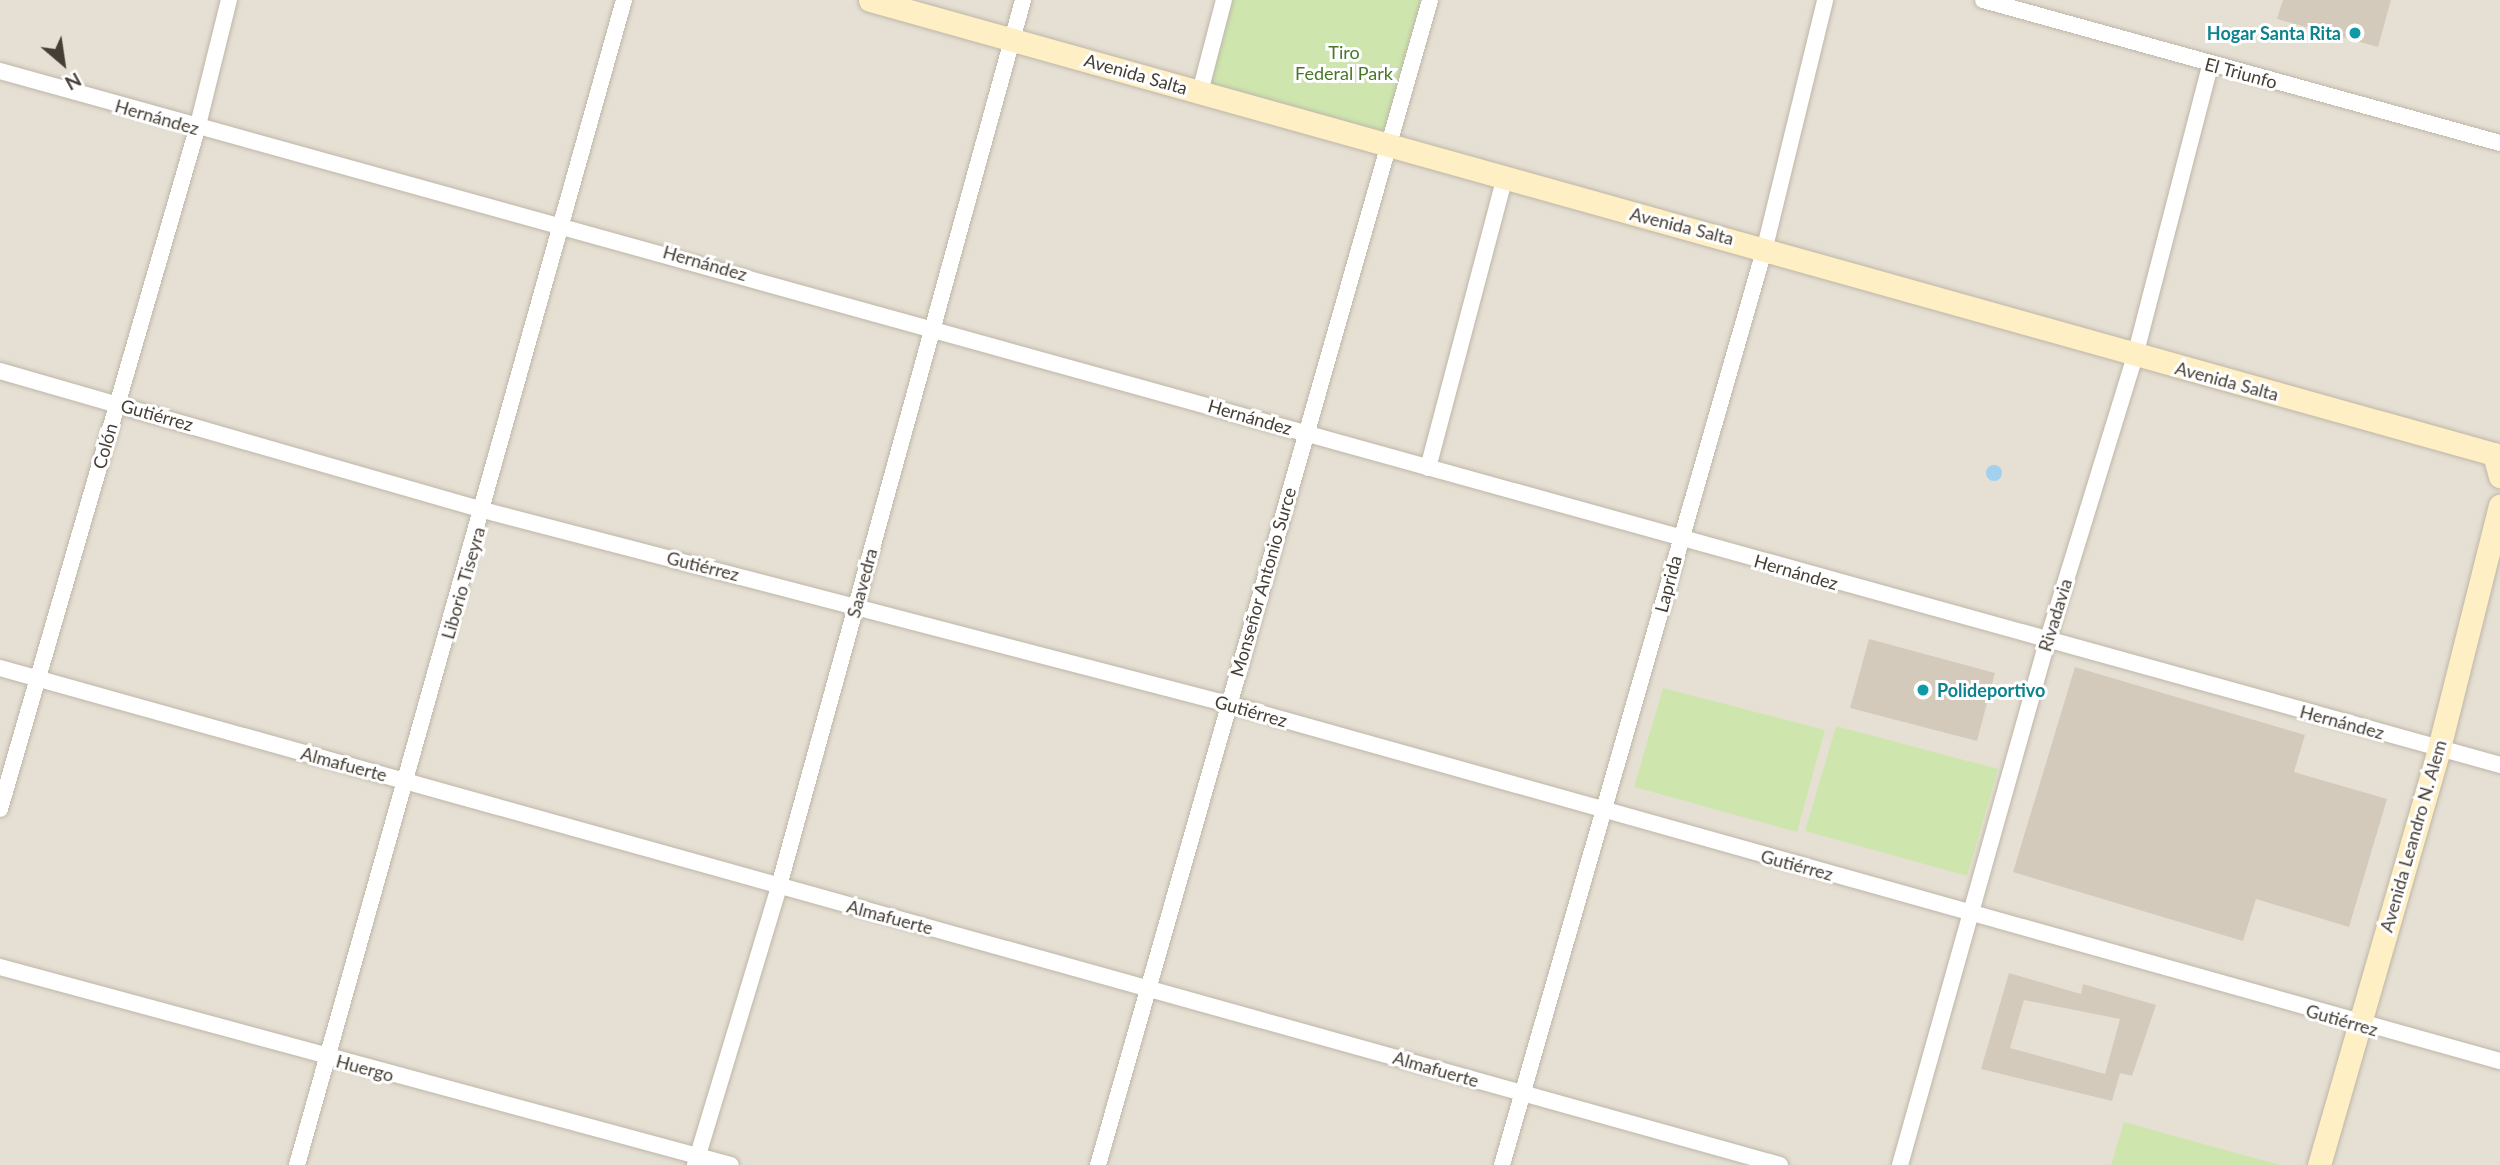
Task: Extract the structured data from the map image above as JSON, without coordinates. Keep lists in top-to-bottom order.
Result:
{
  "streets": {
    "main road": ["Avenida Salta", "Avenida Leandro N. Alem"],
    "street": [
      "El Triunfo",
      "Hernández",
      "Gutiérrez",
      "Colón",
      "Monseñor Antonio Surce",
      "Liborio Tiseyra",
      "Saavedra",
      "Laprida",
      "Rivadavia",
      "Almafuerte",
      "Huergo"
    ]
  },
  "crossings": [
    ["El Triunfo", "Rivadavia"],
    ["Avenida Salta", "Monseñor Antonio Surce"],
    ["Avenida Salta", "Saavedra"],
    ["Avenida Salta", "Laprida"],
    ["Avenida Salta", "Rivadavia"],
    ["Hernández", "Colón"],
    ["Hernández", "Monseñor Antonio Surce"],
    ["Hernández", "Liborio Tiseyra"],
    ["Hernández", "Saavedra"],
    ["Hernández", "Laprida"],
    ["Hernández", "Rivadavia"],
    ["Hernández", "Avenida Leandro N. Alem"],
    ["Gutiérrez", "Colón"],
    ["Gutiérrez", "Monseñor Antonio Surce"],
    ["Gutiérrez", "Liborio Tiseyra"],
    ["Gutiérrez", "Saavedra"],
    ["Gutiérrez", "Laprida"],
    ["Gutiérrez", "Rivadavia"],
    ["Gutiérrez", "Avenida Leandro N. Alem"],
    ["Colón", "Almafuerte"],
    ["Monseñor Antonio Surce", "Almafuerte"],
    ["Liborio Tiseyra", "Almafuerte"],
    ["Liborio Tiseyra", "Huergo"],
    ["Saavedra", "Almafuerte"],
    ["Saavedra", "Huergo"],
    ["Laprida", "Almafuerte"]
  ],
  "parks": ["Tiro Federal Park"],
  "places": ["Hogar Santa Rita", "Polideportivo"],
  "north": "bottom right"
}
